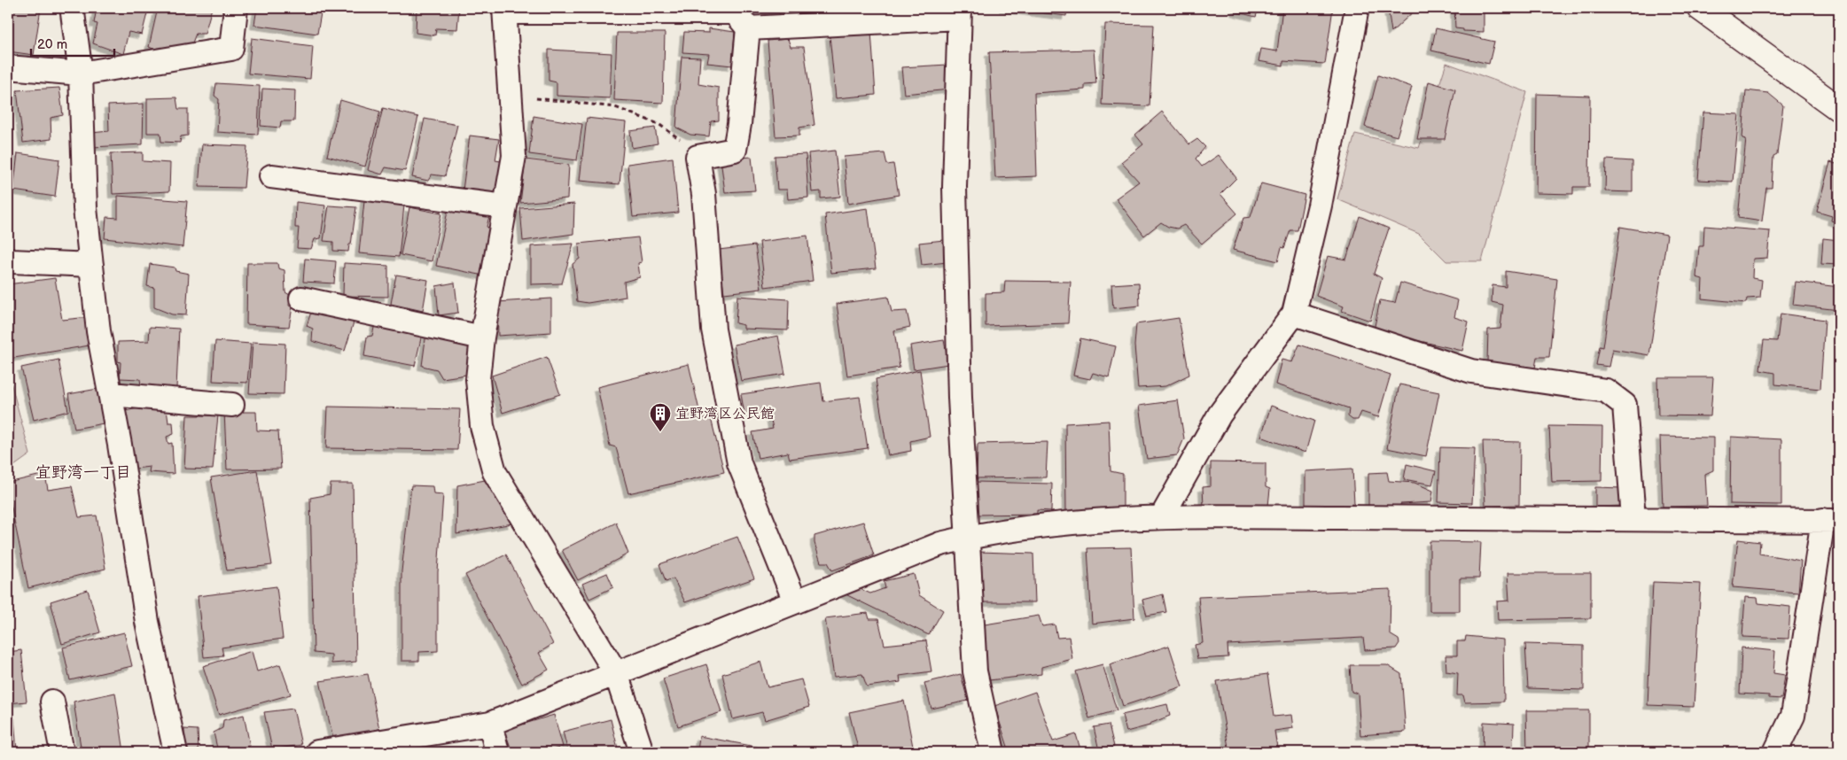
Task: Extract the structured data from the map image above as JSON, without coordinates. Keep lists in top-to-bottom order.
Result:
{
  "districts": ["宜野湾一丁目"],
  "places": {
    "building": ["宜野湾区公民館"]
  },
  "scale_bar": "20 m"
}
